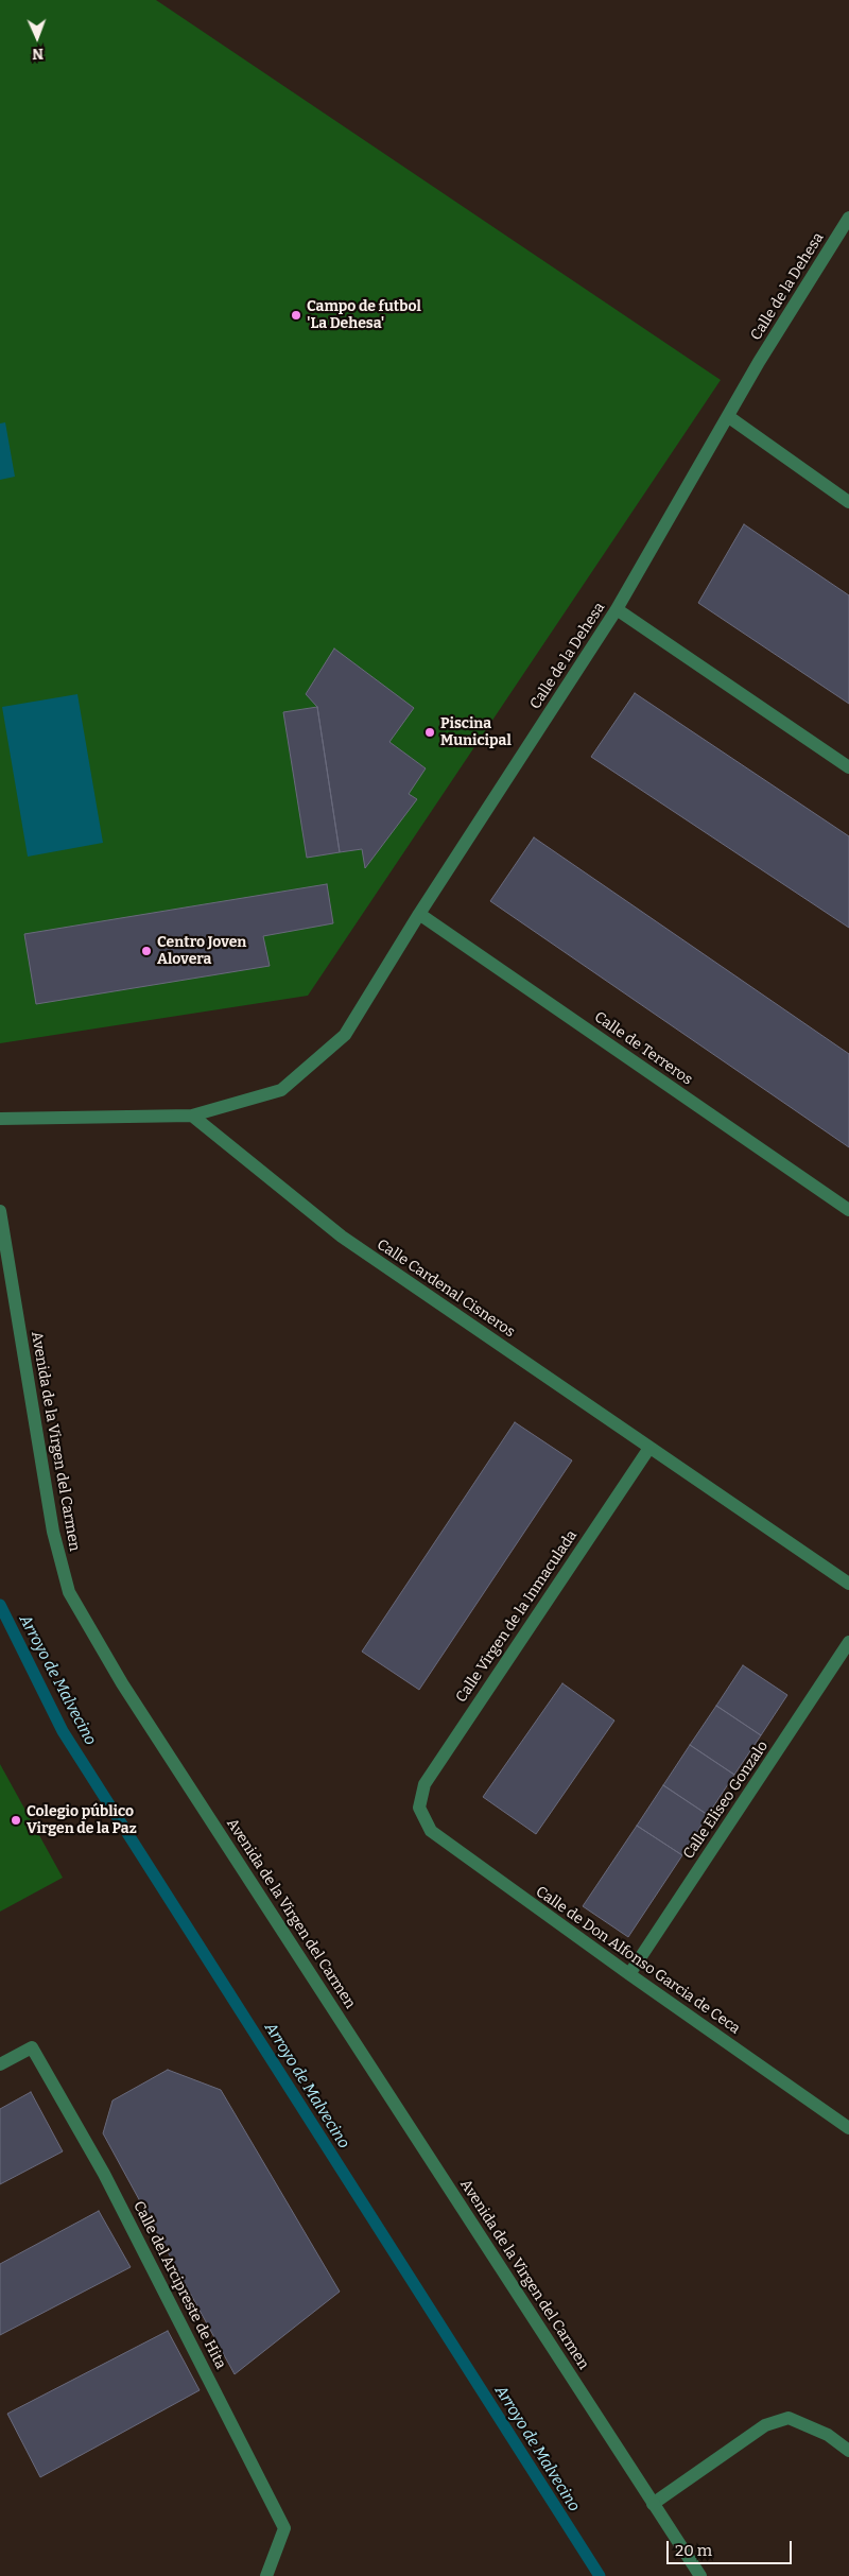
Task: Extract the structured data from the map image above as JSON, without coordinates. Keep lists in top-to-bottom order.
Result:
{
  "streets": {
    "street": [
      "Calle de la Dehesa",
      "Calle de Terreros",
      "Calle Cardenal Cisneros",
      "Avenida de la Virgen del Carmen",
      "Calle Virgen de la Inmaculada",
      "Calle Eliseo Gonzalo",
      "Calle de Don Alfonso Garcia de Ceca",
      "Calle del Arcipreste de Hita"
    ]
  },
  "crossings": [
    ["Calle de la Dehesa", "Calle de Terreros"],
    ["Calle de la Dehesa", "Calle Cardenal Cisneros"],
    ["Calle Cardenal Cisneros", "Calle Virgen de la Inmaculada"],
    ["Calle Virgen de la Inmaculada", "Calle de Don Alfonso Garcia de Ceca"],
    ["Calle Eliseo Gonzalo", "Calle de Don Alfonso Garcia de Ceca"]
  ],
  "water": ["Arroyo de Malvecino"],
  "places": [
    "Campo de futbol 'La Dehesa'",
    "Piscina Municipal",
    "Centro Joven Alovera",
    "Colegio público Virgen de la Paz"
  ],
  "scale_bar": "20 m",
  "north": "bottom"
}
